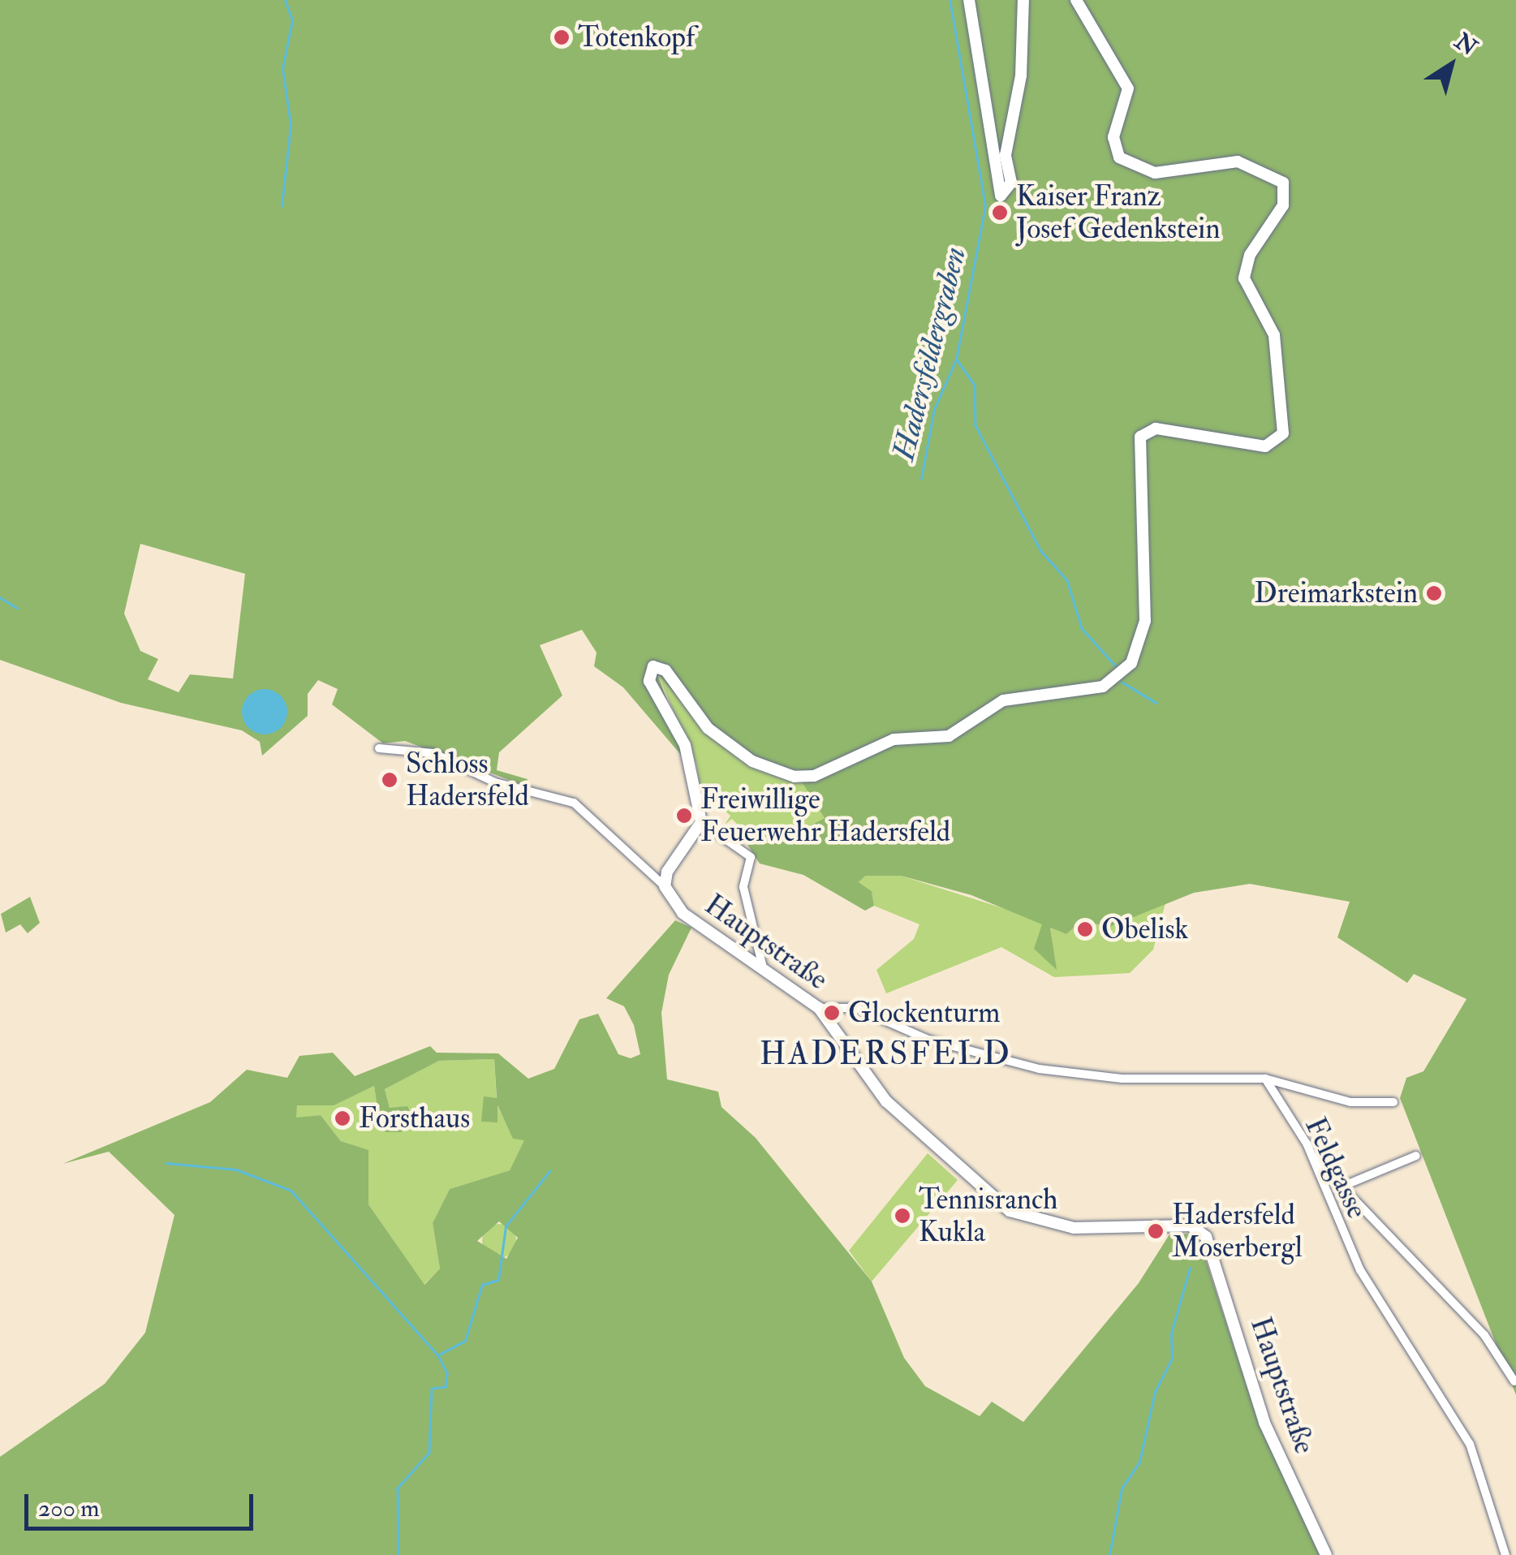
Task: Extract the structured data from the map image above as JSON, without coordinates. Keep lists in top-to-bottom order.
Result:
{
  "streets": {
    "street": ["Hauptstraße", "Feldgasse"]
  },
  "districts": ["HADERSFELD"],
  "water": ["Hadersfeldergraben"],
  "places": [
    "Totenkopf",
    "Kaiser Franz Josef Gedenkstein",
    "Dreimarkstein",
    "Schloss Hadersfeld",
    "Freiwillige Feuerwehr Hadersfeld",
    "Obelisk",
    "Glockenturm",
    "Forsthaus",
    "Tennisranch Kukla",
    "Hadersfeld Moserbergl"
  ],
  "scale_bar": "200 m",
  "north": "top right"
}
